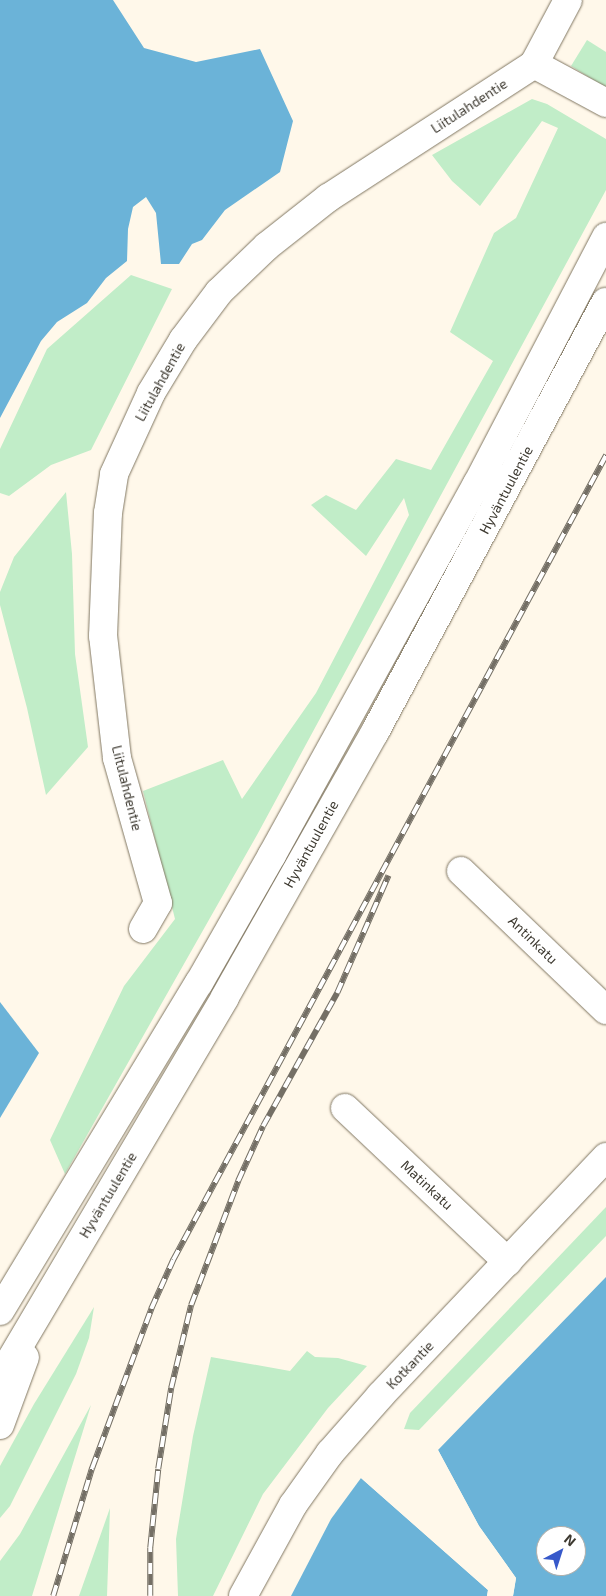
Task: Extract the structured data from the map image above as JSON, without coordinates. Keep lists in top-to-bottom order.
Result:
{
  "streets": {
    "main road": [
      "Liitulahdentie",
      "Hyväntuulentie",
      "Antinkatu",
      "Matinkatu",
      "Kotkantie"
    ]
  },
  "crossings": [
    ["Matinkatu", "Kotkantie"]
  ],
  "north": "top right"
}
